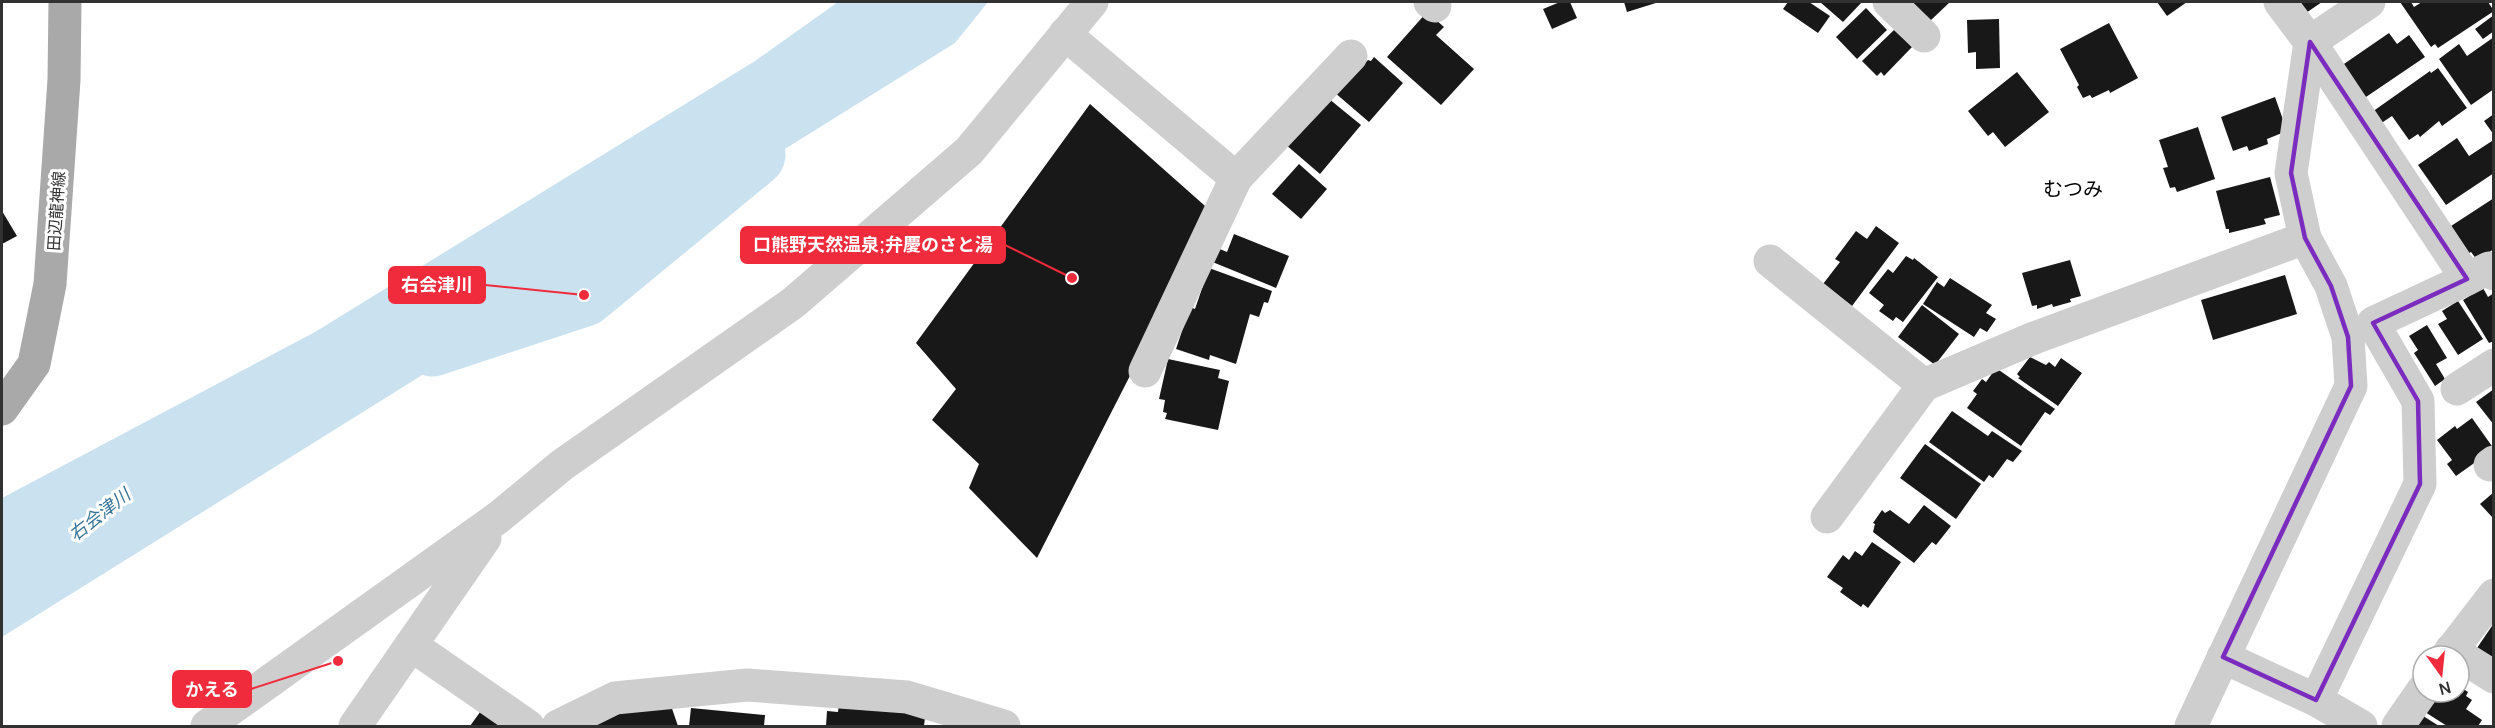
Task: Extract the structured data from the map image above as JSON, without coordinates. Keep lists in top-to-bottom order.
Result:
{
  "streets": {
    "main road": ["田辺龍神線"]
  },
  "districts": ["むつみ"],
  "water": ["右会津川"],
  "places": ["口熊野天然温泉;弁慶のさと湯", "右会津川", "かえる"],
  "north": "bottom"
}
